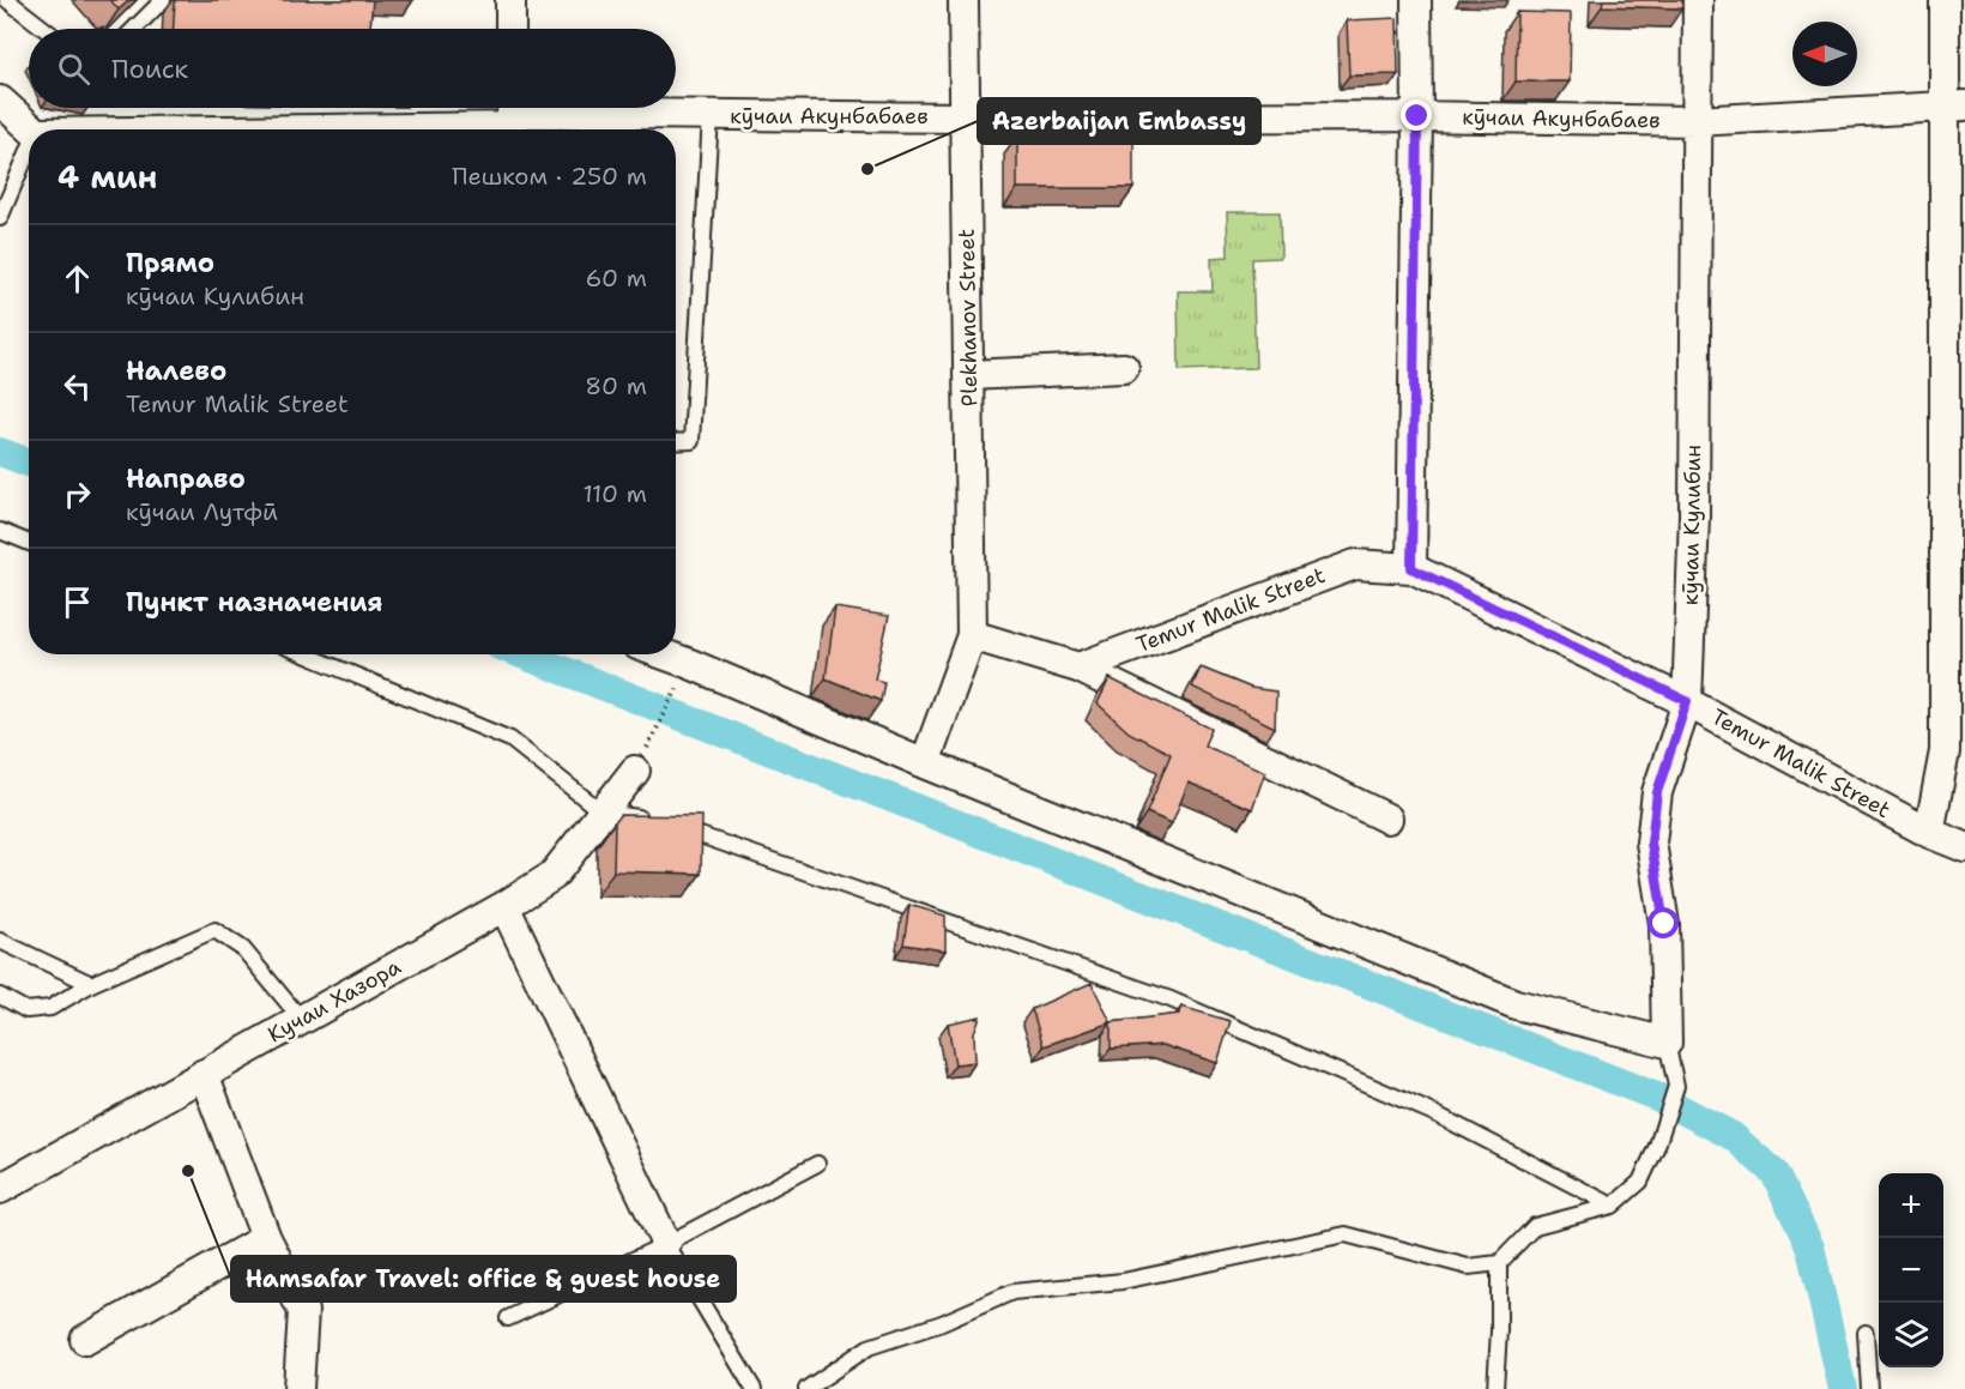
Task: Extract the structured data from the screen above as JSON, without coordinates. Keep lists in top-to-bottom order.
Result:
{
  "streets": {
    "street": [
      "кӯчаи Акунбабаев",
      "Plekhanov Street",
      "кӯчаи Кулибин",
      "Temur Malik Street",
      "Кучаи Хазора"
    ]
  },
  "crossings": [
    ["кӯчаи Акунбабаев", "Plekhanov Street"],
    ["кӯчаи Акунбабаев", "кӯчаи Кулибин"],
    ["кӯчаи Кулибин", "Temur Malik Street"]
  ],
  "places": ["Azerbaijan Embassy", "Hamsafar Travel: office & guest house"],
  "north": "left",
  "page": {
    "search": "Поиск",
    "heading": ["4 мин", "Пешком · 250 m"],
    "list": [
      ["Прямо", "кӯчаи Кулибин", "60 m"],
      ["Налево", "Temur Malik Street", "80 m"],
      ["Направо", "кӯчаи Лутфӣ", "110 m"],
      "Пункт назначения"
    ],
    "map_buttons": ["+", "−"]
  }
}
